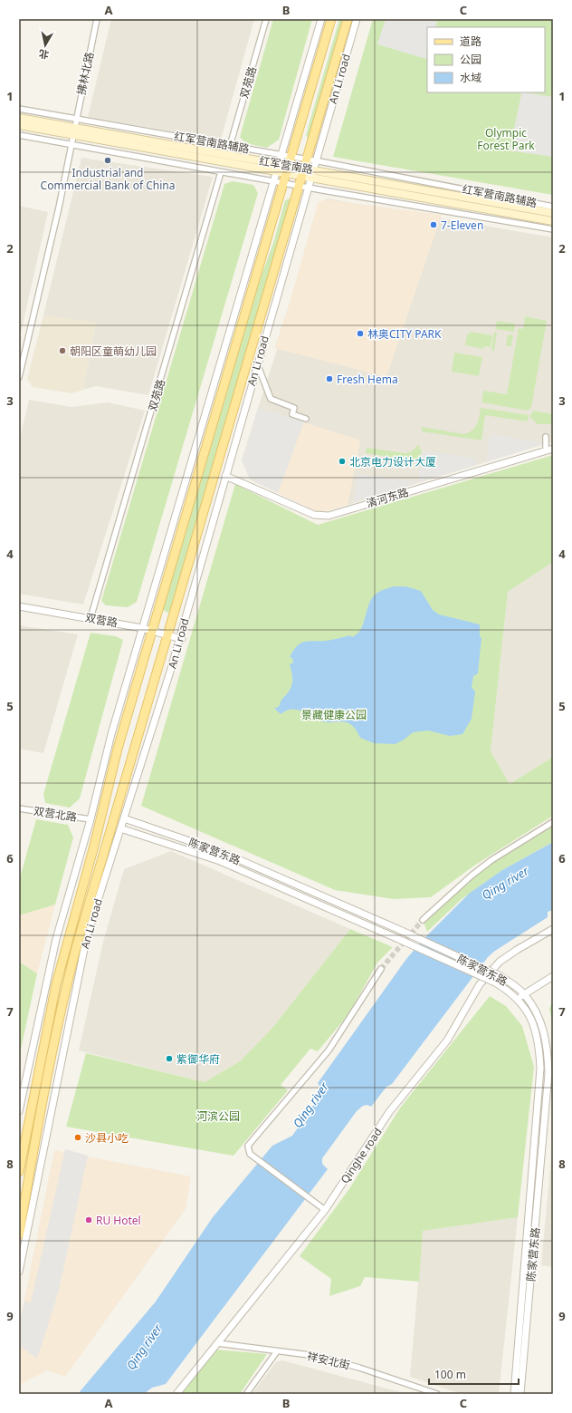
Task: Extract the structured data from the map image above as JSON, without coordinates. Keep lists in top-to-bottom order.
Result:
{
  "streets": {
    "main road": ["An Li road", "红军营南路"],
    "street": [
      "拂林北路",
      "双苑路",
      "红军营南路辅路",
      "清河东路",
      "双营路",
      "双营北路",
      "陈家营东路",
      "Qinghe road",
      "祥安北街"
    ]
  },
  "crossings": [
    ["拂林北路", "红军营南路辅路"],
    ["拂林北路", "红军营南路"],
    ["An Li road", "红军营南路辅路"],
    ["An Li road", "红军营南路"],
    ["An Li road", "清河东路"],
    ["An Li road", "双营路"],
    ["An Li road", "陈家营东路"],
    ["双苑路", "红军营南路辅路"],
    ["双苑路", "双营路"],
    ["Qinghe road", "祥安北街"]
  ],
  "water": ["Qing river"],
  "parks": ["Olympic Forest Park", "景藏健康公园", "河滨公园"],
  "places": [
    "Industrial and Commercial Bank of China",
    "7-Eleven",
    "林奥CITY PARK",
    "朝阳区童萌幼儿园",
    "Fresh Hema",
    "北京电力设计大厦",
    "紫御华府",
    "沙县小吃",
    "RU Hotel"
  ],
  "legend": ["道路", "公园", "水域"],
  "scale_bar": "100 m",
  "north": "bottom",
  "grid": {
    "columns": ["A", "B", "C"],
    "rows": [
      "1",
      "2",
      "3",
      "4",
      "5",
      "6",
      "7",
      "8",
      "9"
    ]
  }
}
